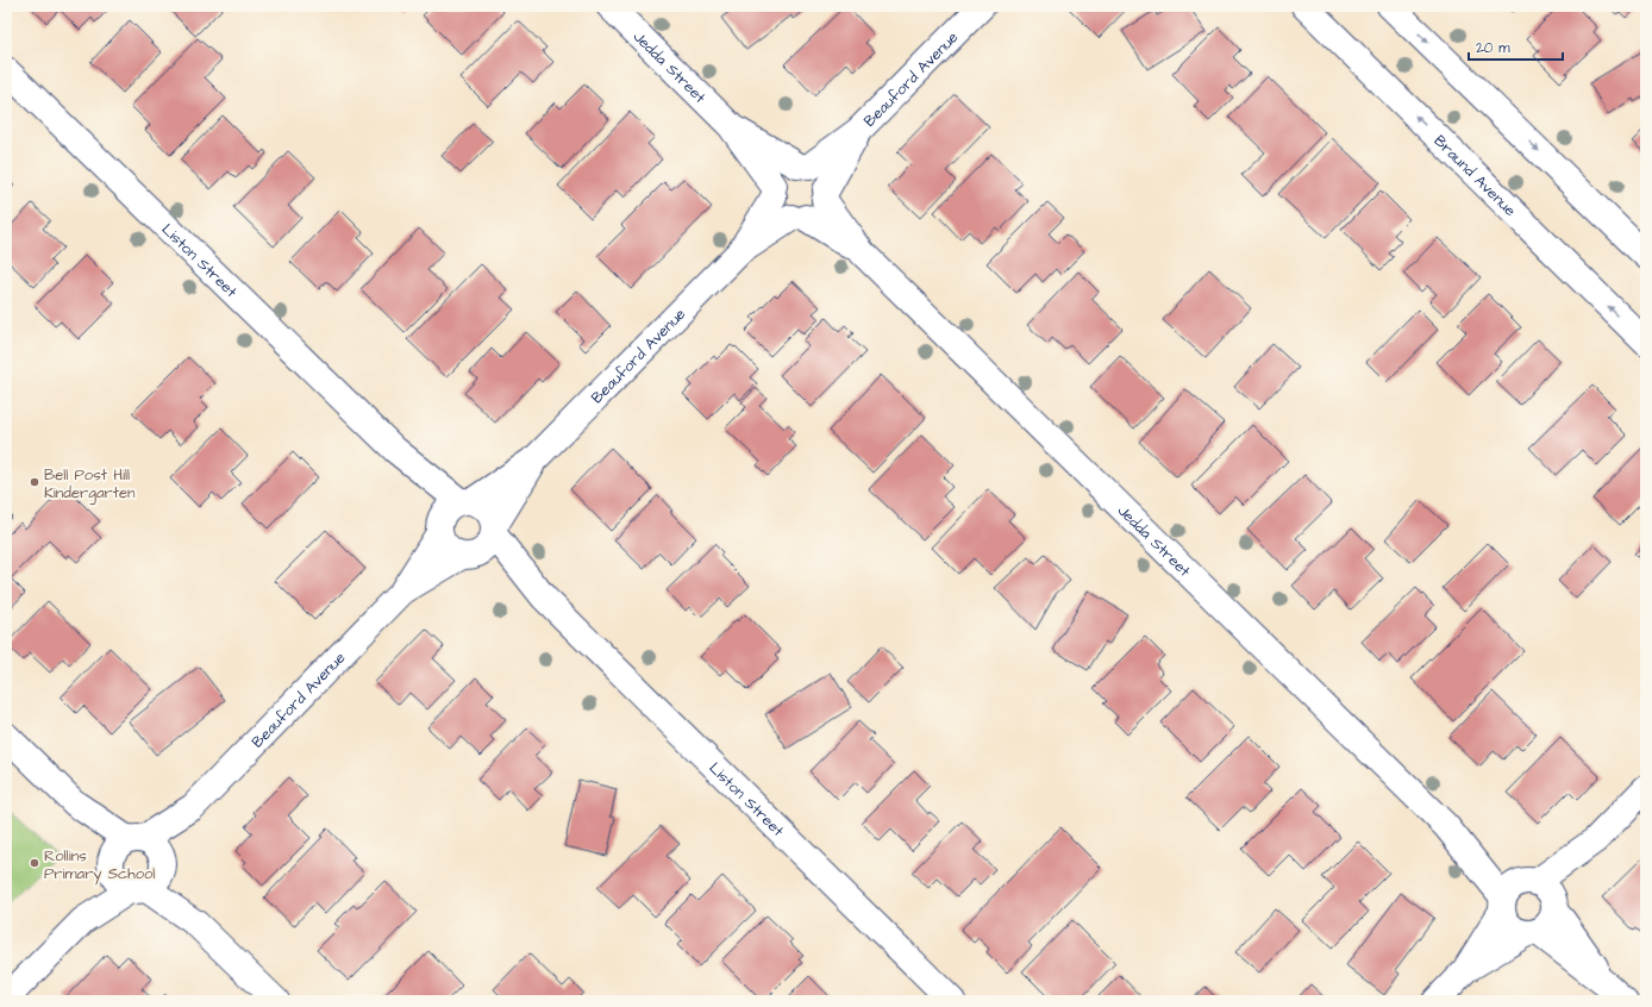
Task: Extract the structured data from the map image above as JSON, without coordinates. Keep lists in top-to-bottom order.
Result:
{
  "streets": {
    "street": [
      "Jedda Street",
      "Beauford Avenue",
      "Braund Avenue",
      "Liston Street"
    ]
  },
  "crossings": [
    ["Jedda Street", "Beauford Avenue"],
    ["Beauford Avenue", "Liston Street"]
  ],
  "places": ["Bell Post Hill Kindergarten", "Rollins Primary School"],
  "scale_bar": "20 m"
}
